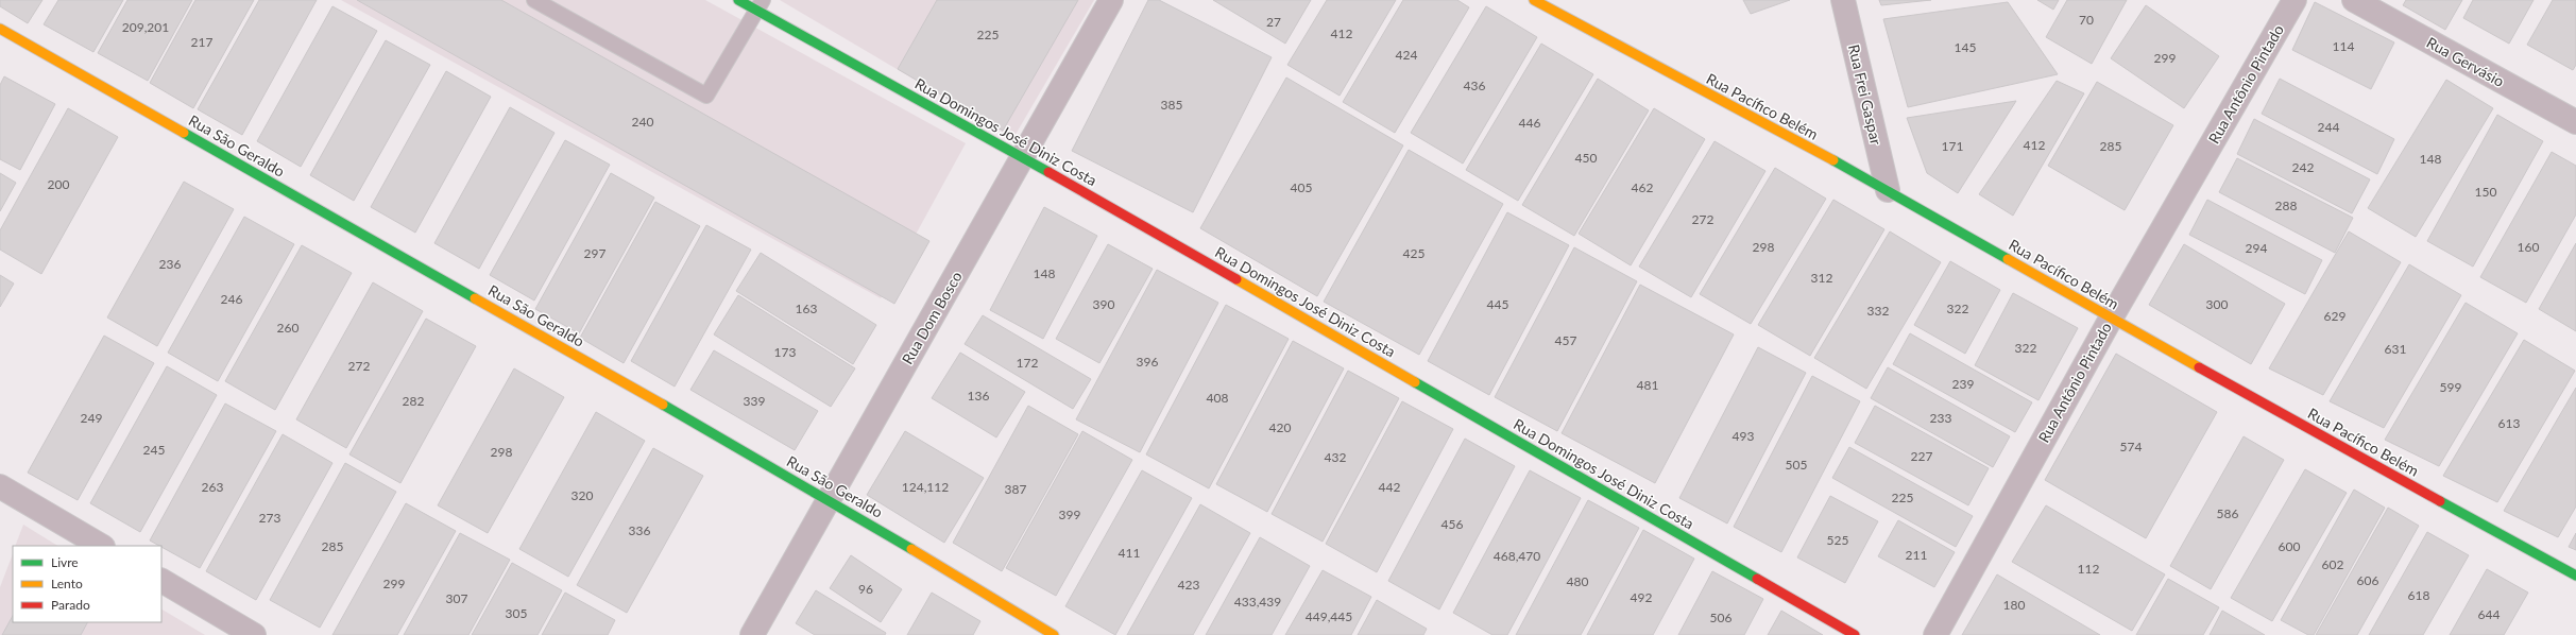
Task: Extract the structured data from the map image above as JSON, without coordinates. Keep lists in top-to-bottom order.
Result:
{
  "streets": {
    "street": [
      "Rua Gervásio",
      "Rua Antônio Pintado",
      "Rua Frei Gaspar",
      "Rua Pacífico Belém",
      "Rua Domingos José Diniz Costa",
      "Rua São Geraldo",
      "Rua Dom Bosco"
    ]
  },
  "crossings": [
    ["Rua Antônio Pintado", "Rua Pacífico Belém"],
    ["Rua Frei Gaspar", "Rua Pacífico Belém"],
    ["Rua Domingos José Diniz Costa", "Rua Dom Bosco"],
    ["Rua São Geraldo", "Rua Dom Bosco"]
  ],
  "house_numbers": [
    "70",
    "27",
    "209,201",
    "412",
    "225",
    "217",
    "114",
    "145",
    "424",
    "299",
    "436",
    "385",
    "240",
    "446",
    "244",
    "412",
    "171",
    "285",
    "450",
    "148",
    "242",
    "200",
    "405",
    "462",
    "150",
    "288",
    "272",
    "298",
    "160",
    "294",
    "297",
    "425",
    "236",
    "148",
    "312",
    "246",
    "390",
    "445",
    "300",
    "163",
    "322",
    "332",
    "629",
    "260",
    "457",
    "322",
    "631",
    "173",
    "396",
    "172",
    "272",
    "239",
    "481",
    "599",
    "136",
    "408",
    "282",
    "339",
    "249",
    "233",
    "613",
    "420",
    "493",
    "574",
    "245",
    "298",
    "227",
    "432",
    "505",
    "263",
    "124,112",
    "442",
    "387",
    "320",
    "225",
    "586",
    "399",
    "273",
    "456",
    "336",
    "525",
    "285",
    "600",
    "411",
    "211",
    "468,470",
    "602",
    "112",
    "606",
    "480",
    "299",
    "423",
    "96",
    "618",
    "492",
    "307",
    "433,439",
    "180",
    "305",
    "644",
    "449,445",
    "506"
  ],
  "legend": ["Livre", "Lento", "Parado"]
}
